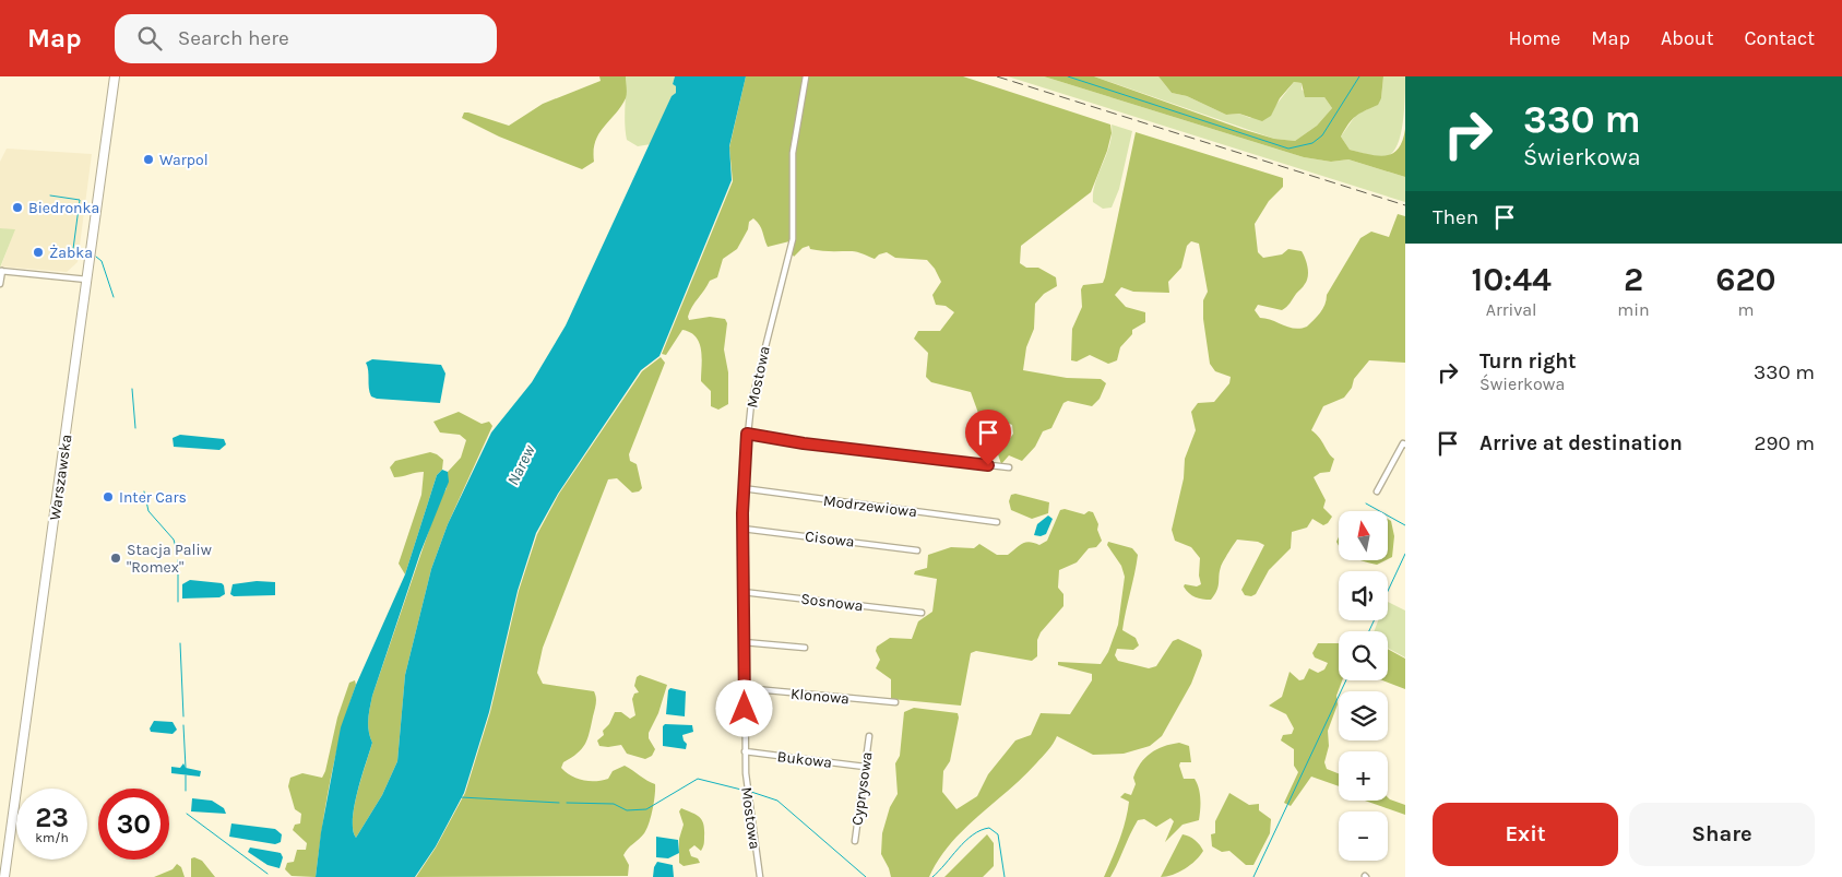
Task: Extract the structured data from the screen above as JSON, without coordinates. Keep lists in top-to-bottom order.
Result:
{
  "streets": {
    "main road": ["Warszawska"],
    "street": [
      "Mostowa",
      "Modrzewiowa",
      "Cisowa",
      "Sosnowa",
      "Klonowa",
      "Bukowa",
      "Cyprysowa"
    ]
  },
  "crossings": [
    ["Mostowa", "Modrzewiowa"],
    ["Mostowa", "Cisowa"],
    ["Mostowa", "Sosnowa"],
    ["Mostowa", "Klonowa"],
    ["Mostowa", "Bukowa"],
    ["Bukowa", "Cyprysowa"]
  ],
  "water": ["Narew"],
  "places": [
    "Warpol",
    "Biedronka",
    "Żabka",
    "Inter Cars",
    "Stacja Paliw \"Romex\""
  ],
  "north": "top",
  "page": {
    "header": "Map",
    "search": "Search here",
    "nav": [
      "Home",
      "Map",
      "About",
      "Contact"
    ],
    "turn": ["330 m", "Świerkowa"],
    "then": "Then",
    "eta": [
      "10:44",
      "Arrival",
      "2",
      "min",
      "620",
      "m"
    ],
    "list": [
      {
        "name": "Turn right",
        "note": "Świerkowa",
        "value": "330 m"
      },
      {
        "name": "Arrive at destination",
        "value": "290 m"
      }
    ],
    "map_buttons": ["+", "−"],
    "speed": "23 km/h",
    "limit": "30",
    "buttons": ["Exit", "Share"]
  }
}
